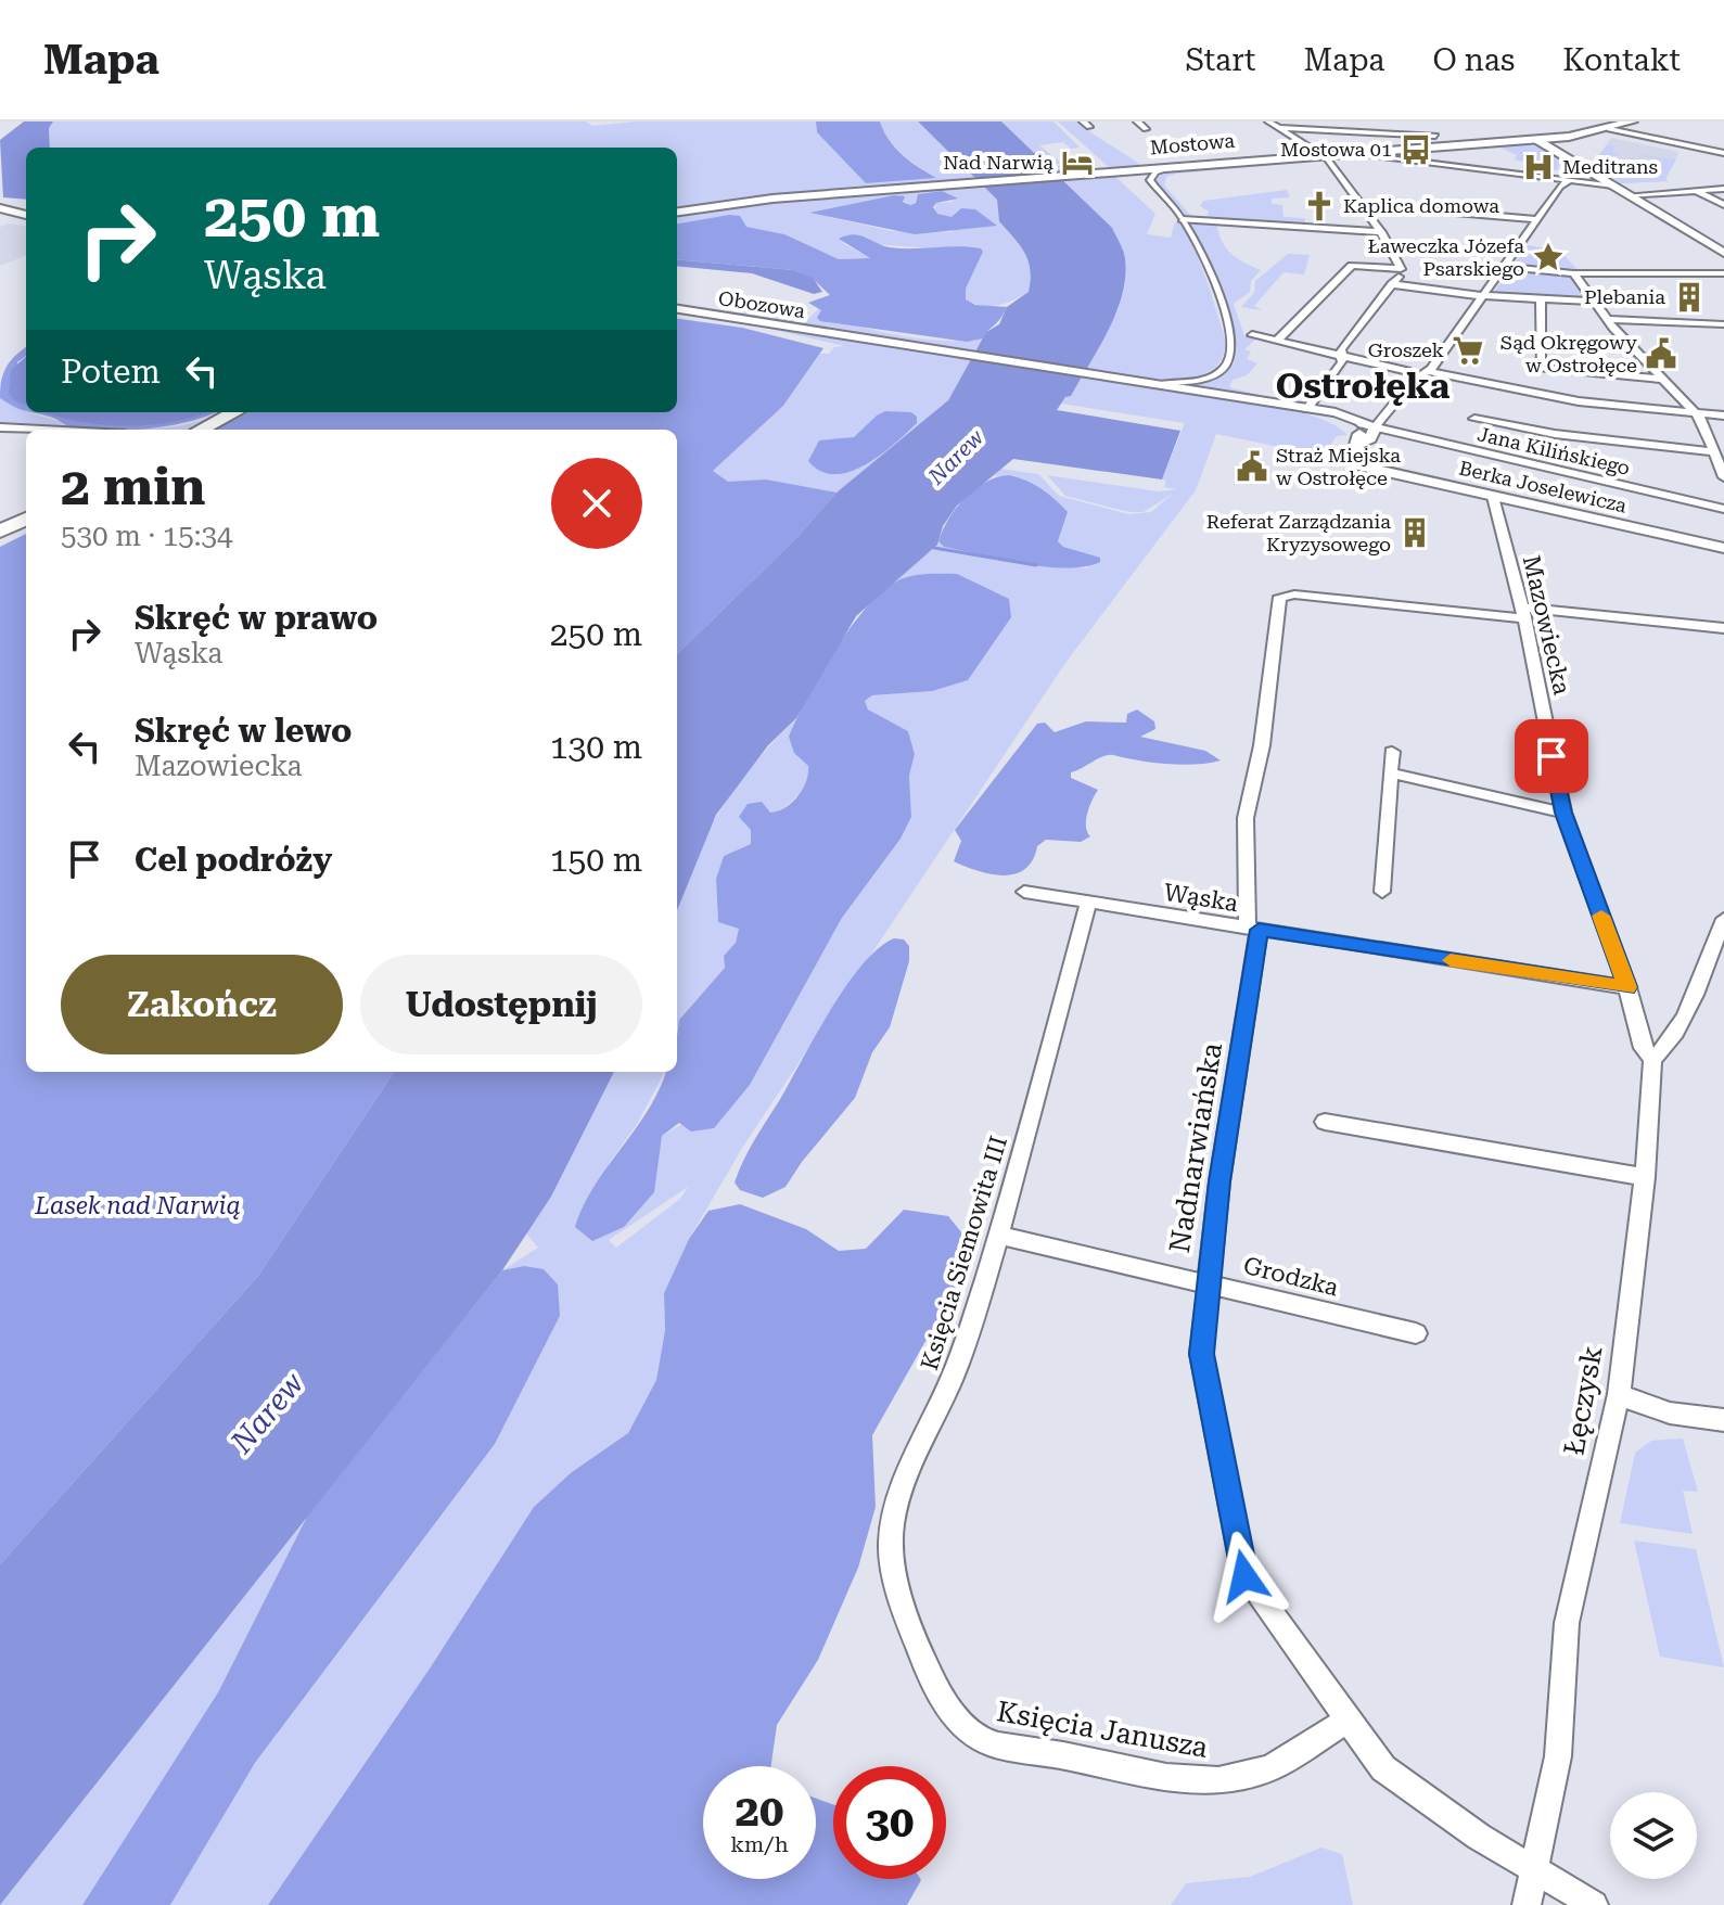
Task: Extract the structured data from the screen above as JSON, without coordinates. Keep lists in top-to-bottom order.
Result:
{
  "streets": {
    "main road": ["Mostowa"],
    "street": [
      "Obozowa",
      "Jana Kilińskiego",
      "Berka Joselewicza",
      "Mazowiecka",
      "Wąska",
      "Nadnarwiańska",
      "Księcia Siemowita III",
      "Grodzka",
      "Łęczysk",
      "Księcia Janusza"
    ]
  },
  "crossings": [
    ["Obozowa", "Jana Kilińskiego"],
    ["Obozowa", "Berka Joselewicza"],
    ["Jana Kilińskiego", "Berka Joselewicza"],
    ["Berka Joselewicza", "Mazowiecka"],
    ["Mazowiecka", "Wąska"],
    ["Mazowiecka", "Nadnarwiańska"],
    ["Mazowiecka", "Łęczysk"],
    ["Wąska", "Nadnarwiańska"],
    ["Wąska", "Księcia Siemowita III"],
    ["Nadnarwiańska", "Grodzka"],
    ["Nadnarwiańska", "Łęczysk"],
    ["Nadnarwiańska", "Księcia Janusza"],
    ["Księcia Siemowita III", "Grodzka"],
    ["Księcia Siemowita III", "Księcia Janusza"]
  ],
  "districts": ["Ostrołęka"],
  "water": ["Narew"],
  "parks": ["Lasek nad Narwią"],
  "places": {
    "bus stop": ["Mostowa 01"],
    "hotel": ["Nad Narwią"],
    "hospital": ["Meditrans"],
    "church": ["Kaplica domowa"],
    "place": ["Ławeczka Józefa Psarskiego"],
    "building": ["Plebania", "Referat Zarządzania Kryzysowego"],
    "supermarket": ["Groszek"],
    "public building": ["Sąd Okręgowy w Ostrołęce", "Straż Miejska w Ostrołęce"]
  },
  "page": {
    "header": "Mapa",
    "nav": [
      "Start",
      "Mapa",
      "O nas",
      "Kontakt"
    ],
    "turn": ["250 m", "Wąska"],
    "then": "Potem",
    "heading": ["2 min", "530 m · 15:34"],
    "list": [
      {
        "name": "Skręć w prawo",
        "note": "Wąska",
        "value": "250 m"
      },
      {
        "name": "Skręć w lewo",
        "note": "Mazowiecka",
        "value": "130 m"
      },
      {
        "name": "Cel podróży",
        "value": "150 m"
      }
    ],
    "buttons": ["Zakończ", "Udostępnij"],
    "speed": "20 km/h",
    "limit": "30"
  }
}
